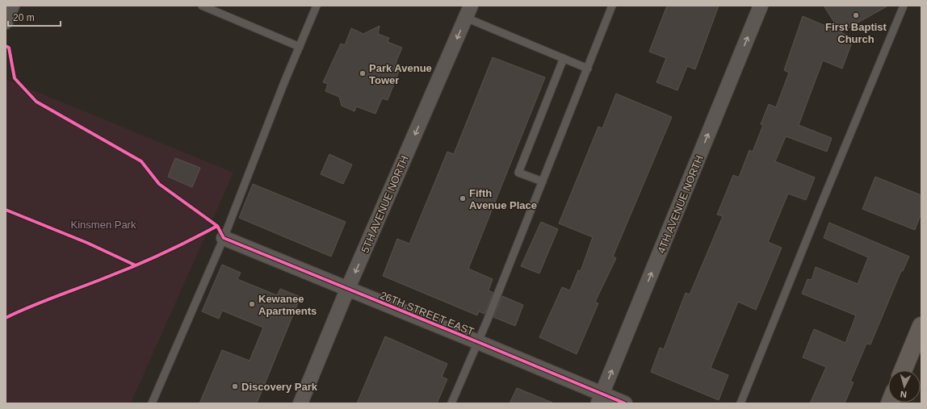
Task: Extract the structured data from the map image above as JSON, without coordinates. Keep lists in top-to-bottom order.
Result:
{
  "streets": {
    "street": ["5TH AVENUE NORTH", "4TH AVENUE NORTH", "26TH STREET EAST"]
  },
  "crossings": [
    ["5TH AVENUE NORTH", "26TH STREET EAST"],
    ["4TH AVENUE NORTH", "26TH STREET EAST"]
  ],
  "one_way": ["5TH AVENUE NORTH", "4TH AVENUE NORTH"],
  "parks": ["Kinsmen Park"],
  "places": [
    "First Baptist Church",
    "Park Avenue Tower",
    "Fifth Avenue Place",
    "Kewanee Apartments",
    "Discovery Park"
  ],
  "scale_bar": "20 m",
  "north": "bottom"
}
